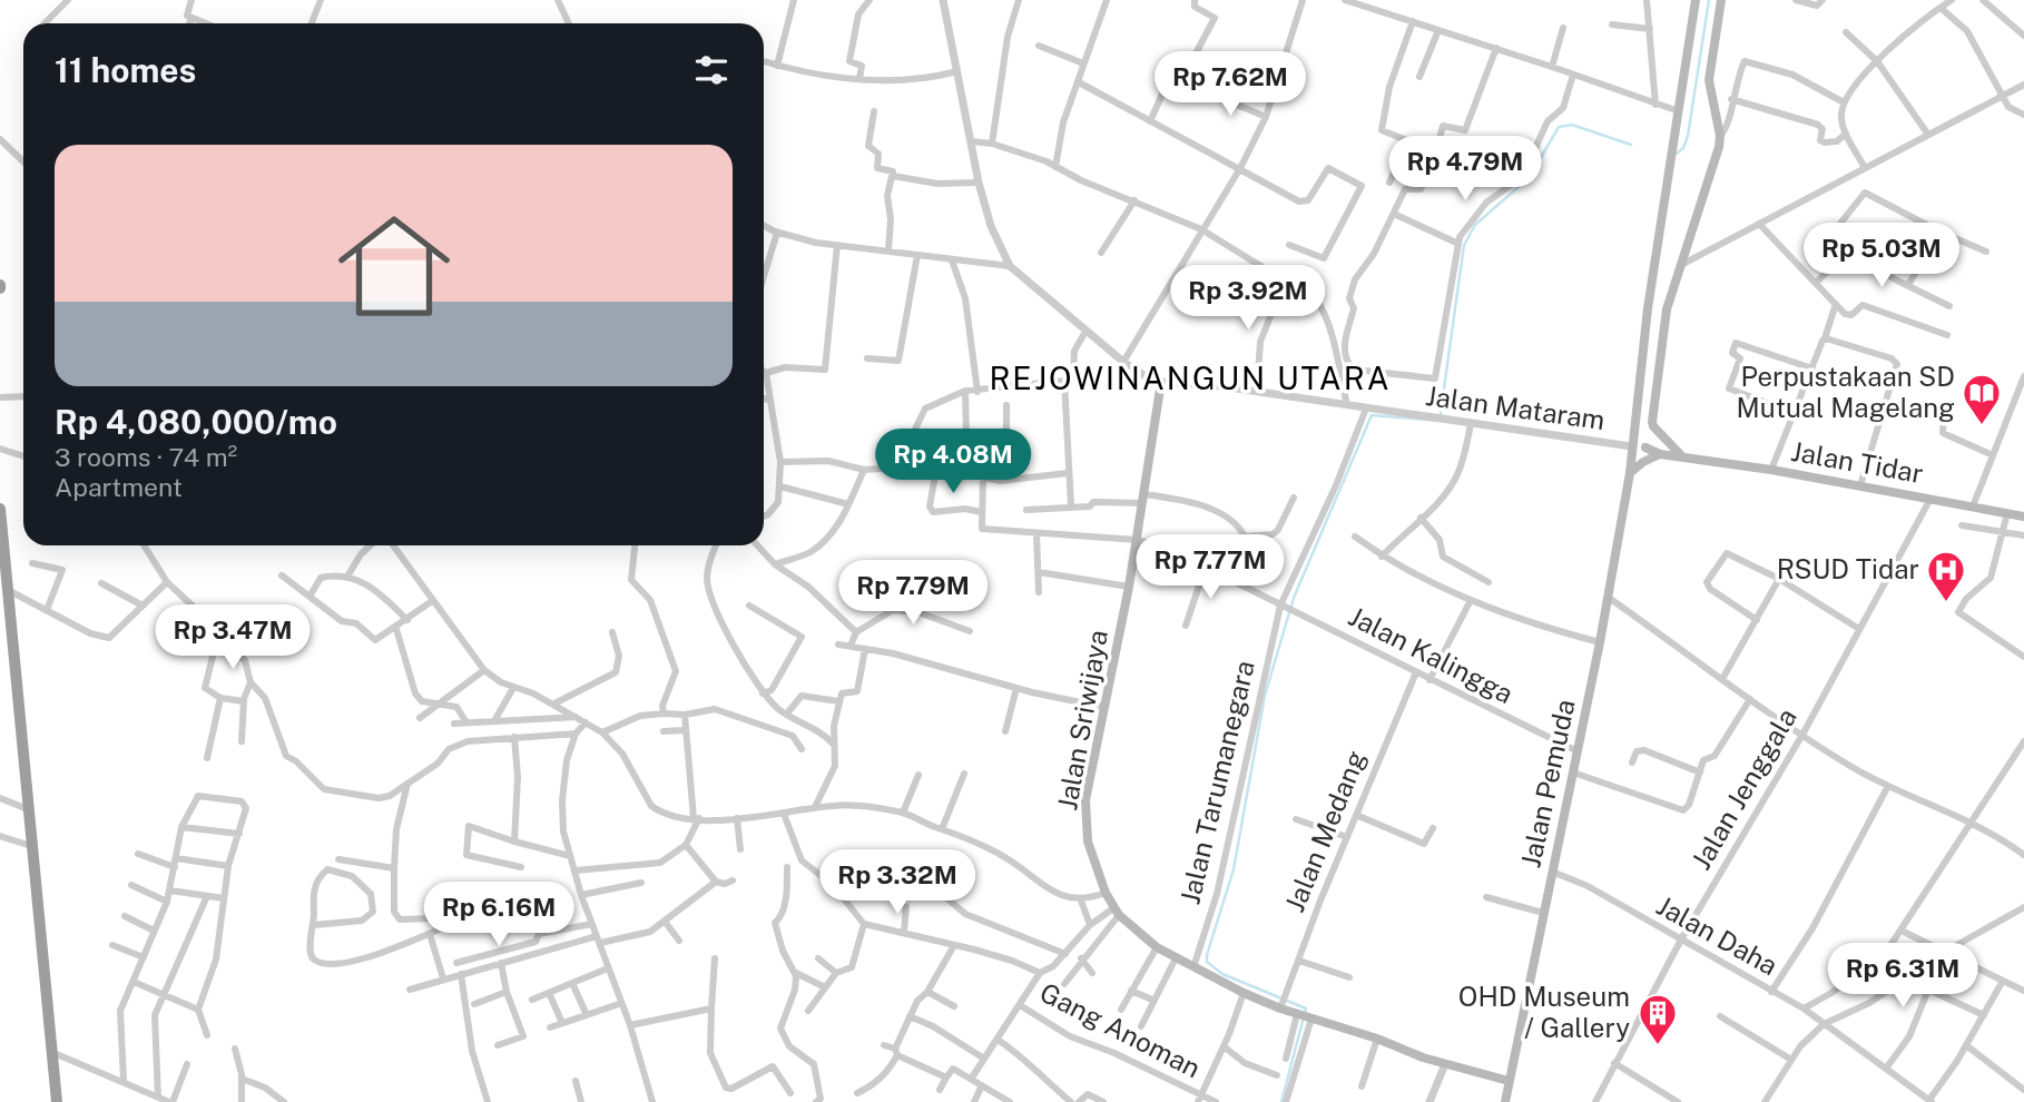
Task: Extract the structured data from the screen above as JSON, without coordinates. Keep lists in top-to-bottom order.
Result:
{
  "streets": {
    "main road": ["Jalan Tidar", "Jalan Sriwijaya", "Jalan Pemuda"],
    "street": [
      "Jalan Mataram",
      "Jalan Kalingga",
      "Jalan Tarumanegara",
      "Jalan Jenggala",
      "Jalan Medang",
      "Jalan Daha",
      "Gang Anoman"
    ]
  },
  "crossings": [
    ["Jalan Mataram", "Jalan Sriwijaya"],
    ["Jalan Mataram", "Jalan Tarumanegara"],
    ["Jalan Mataram", "Jalan Pemuda"],
    ["Jalan Tidar", "Jalan Jenggala"],
    ["Jalan Kalingga", "Jalan Sriwijaya"],
    ["Jalan Kalingga", "Jalan Tarumanegara"],
    ["Jalan Kalingga", "Jalan Pemuda"],
    ["Jalan Kalingga", "Jalan Medang"],
    ["Jalan Sriwijaya", "Jalan Tarumanegara"],
    ["Jalan Sriwijaya", "Jalan Pemuda"],
    ["Jalan Sriwijaya", "Jalan Medang"],
    ["Jalan Pemuda", "Jalan Daha"],
    ["Jalan Jenggala", "Jalan Daha"]
  ],
  "districts": ["REJOWINANGUN UTARA"],
  "places": {
    "library": ["Perpustakaan SD Mutual Magelang"],
    "hospital": ["RSUD Tidar"],
    "building": ["OHD Museum / Gallery"]
  },
  "page": {
    "heading": "11 homes",
    "price": [
      "Rp 7.62M",
      "Rp 4.79M",
      "Rp 5.03M",
      "Rp 3.92M",
      "Rp 4.08M",
      "Rp 7.77M",
      "Rp 7.79M",
      "Rp 3.47M",
      "Rp 3.32M",
      "Rp 6.16M",
      "Rp 6.31M"
    ],
    "list": [
      {
        "name": "Rp 4,080,000/mo",
        "note": "3 rooms · 74 m² · Apartment"
      }
    ]
  }
}
